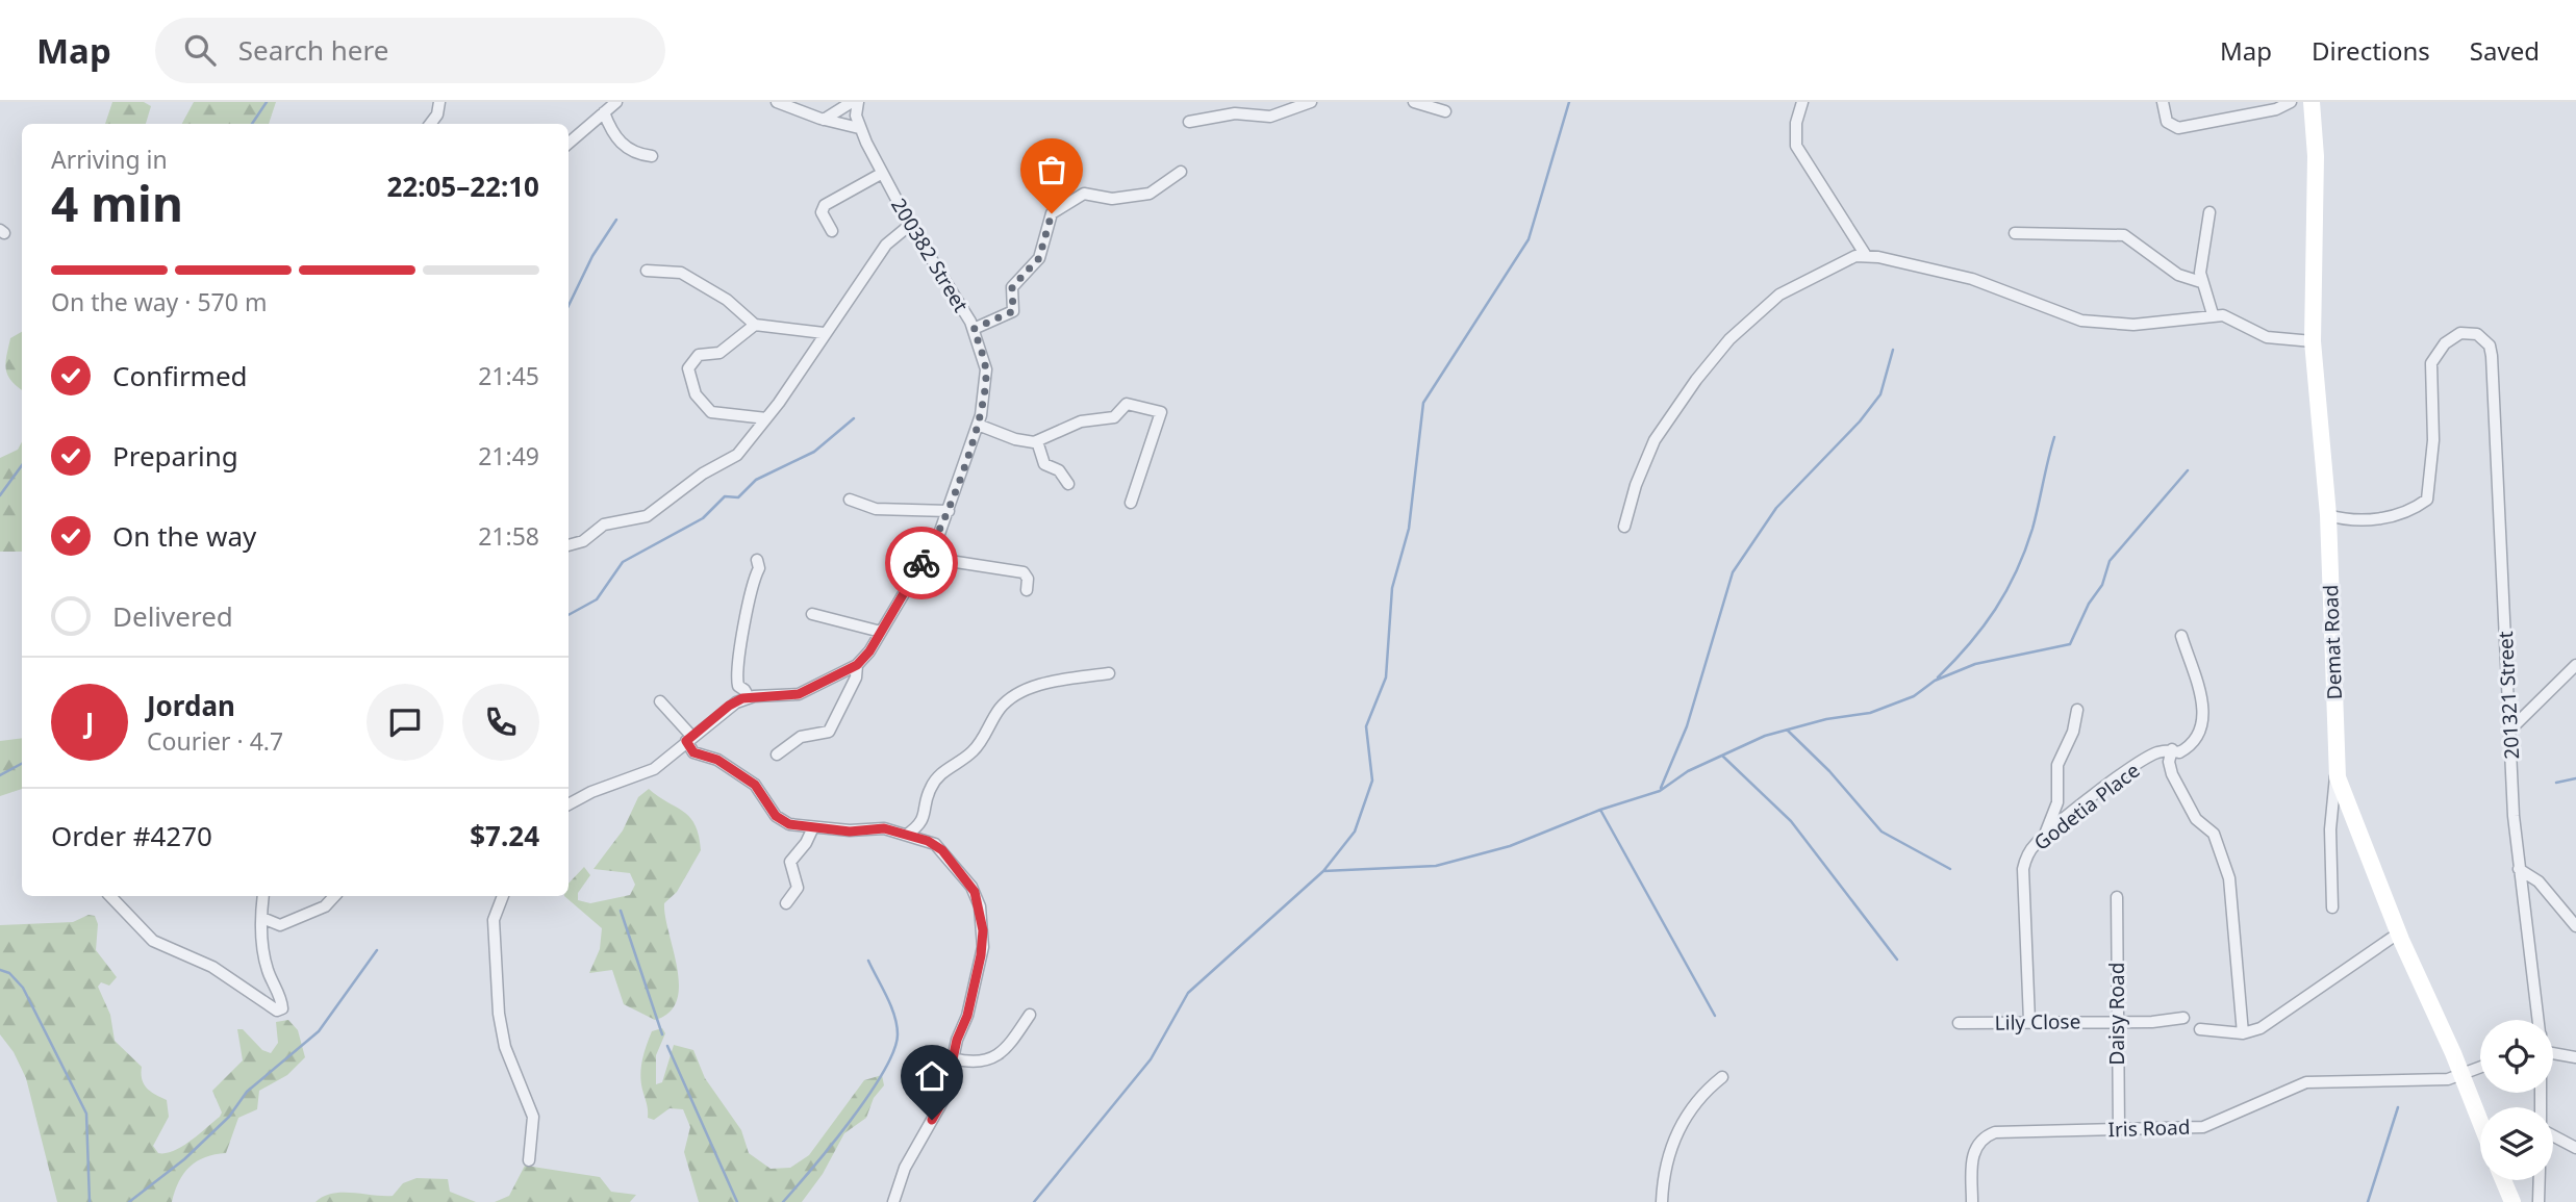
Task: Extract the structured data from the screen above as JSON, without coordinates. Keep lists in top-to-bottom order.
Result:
{
  "streets": {
    "street": [
      "200382 Street",
      "Demat Road",
      "201321 Street",
      "Godetia Place",
      "Daisy Road",
      "Lily Close",
      "Iris Road"
    ]
  },
  "crossings": [
    ["Demat Road", "201321 Street"],
    ["Demat Road", "Iris Road"],
    ["Godetia Place", "Lily Close"],
    ["Daisy Road", "Lily Close"],
    ["Daisy Road", "Iris Road"]
  ],
  "page": {
    "header": "Map",
    "search": "Search here",
    "nav": ["Map", "Directions", "Saved"],
    "heading": ["4 min", "Arriving in", "22:05–22:10"],
    "panel": [
      "Jordan",
      "Courier · 4.7",
      "Order #4270",
      "$7.24"
    ],
    "bar": "On the way · 570 m",
    "list": [
      ["Confirmed", "21:45"],
      ["Preparing", "21:49"],
      ["On the way", "21:58"],
      "Delivered"
    ],
    "round": "J"
  }
}
